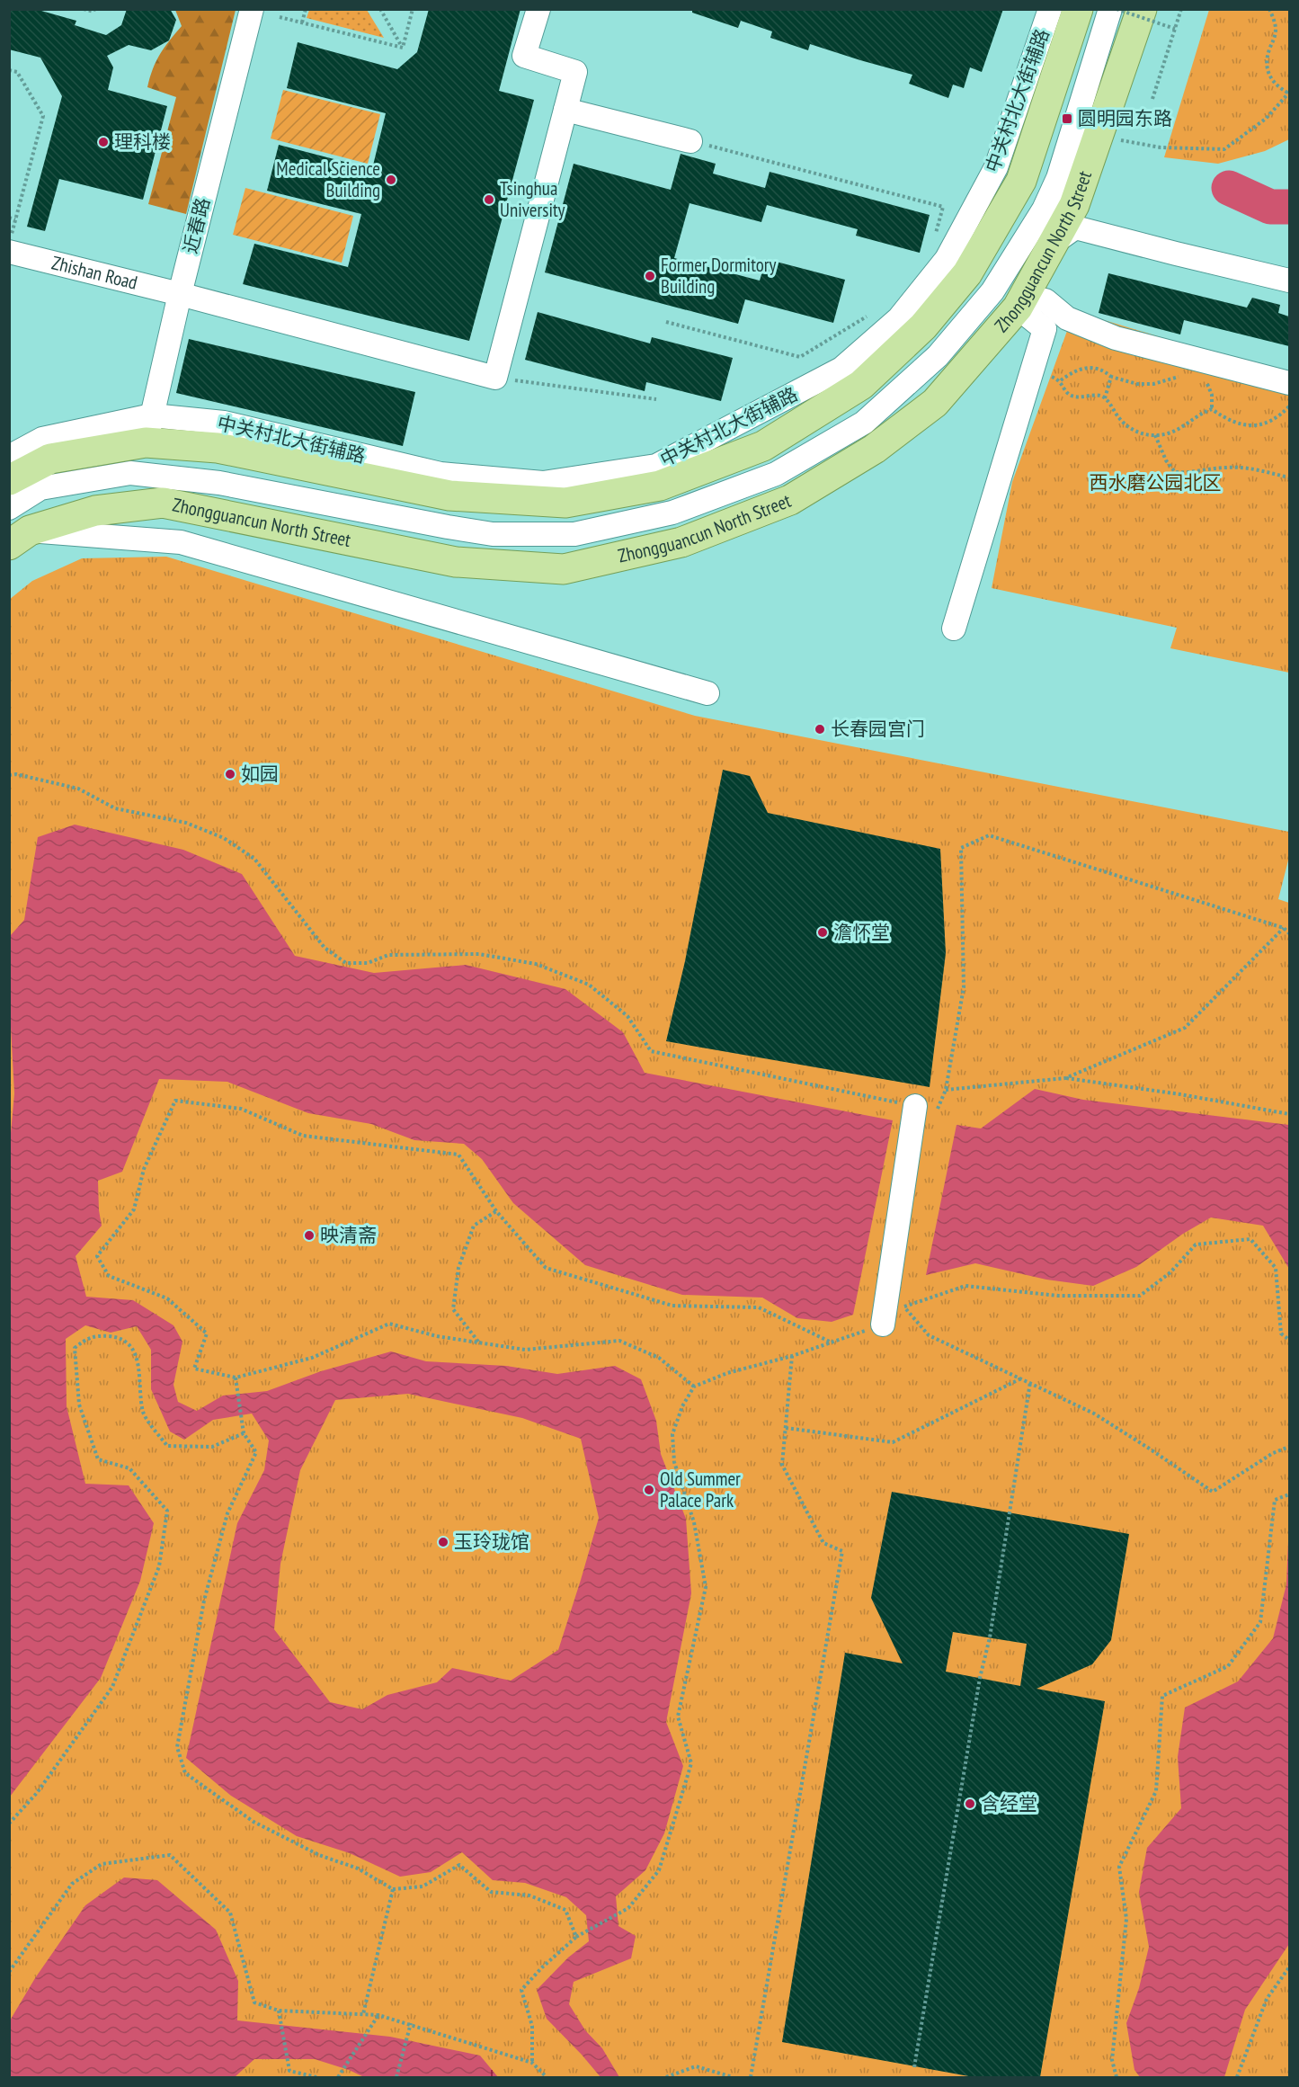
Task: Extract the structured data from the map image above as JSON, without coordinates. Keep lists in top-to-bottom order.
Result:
{
  "streets": {
    "main road": ["Zhongguancun North Street"],
    "street": ["中关村北大街辅路", "近春路", "Zhishan Road"]
  },
  "crossings": [
    ["中关村北大街辅路", "近春路"],
    ["近春路", "Zhishan Road"]
  ],
  "parks": ["西水磨公园北区"],
  "places": {
    "transit": ["圆明园东路"],
    "other": [
      "理科楼",
      "Medical Science Building",
      "Tsinghua University",
      "Former Dormitory Building",
      "长春园宫门",
      "如园",
      "澹怀堂",
      "映清斋",
      "Old Summer Palace Park",
      "玉玲珑馆",
      "含经堂"
    ]
  }
}
